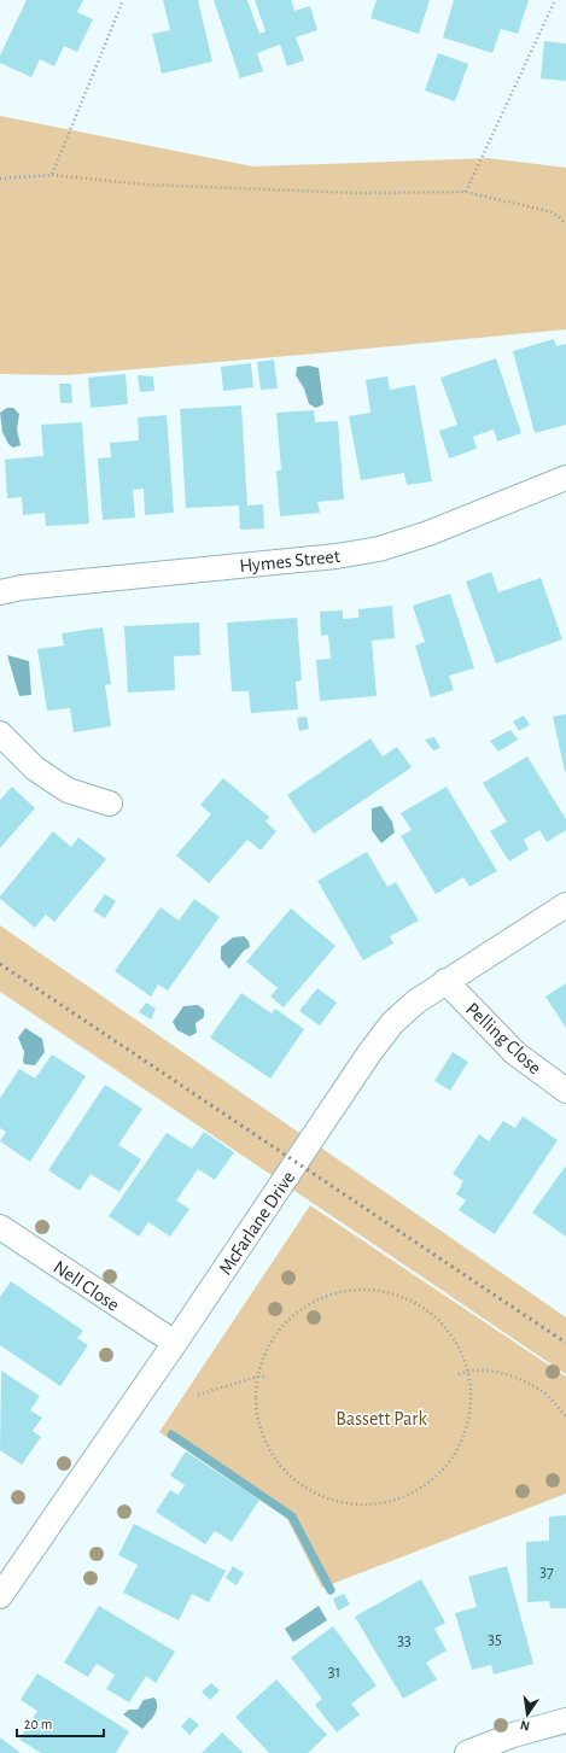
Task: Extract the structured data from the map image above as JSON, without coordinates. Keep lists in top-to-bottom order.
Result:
{
  "streets": {
    "street": [
      "Hymes Street",
      "Pelling Close",
      "McFarlane Drive",
      "Nell Close"
    ]
  },
  "crossings": [
    ["Pelling Close", "McFarlane Drive"],
    ["McFarlane Drive", "Nell Close"]
  ],
  "parks": ["Bassett Park"],
  "house_numbers": [
    "37",
    "35",
    "33",
    "31"
  ],
  "scale_bar": "20 m",
  "north": "bottom"
}
